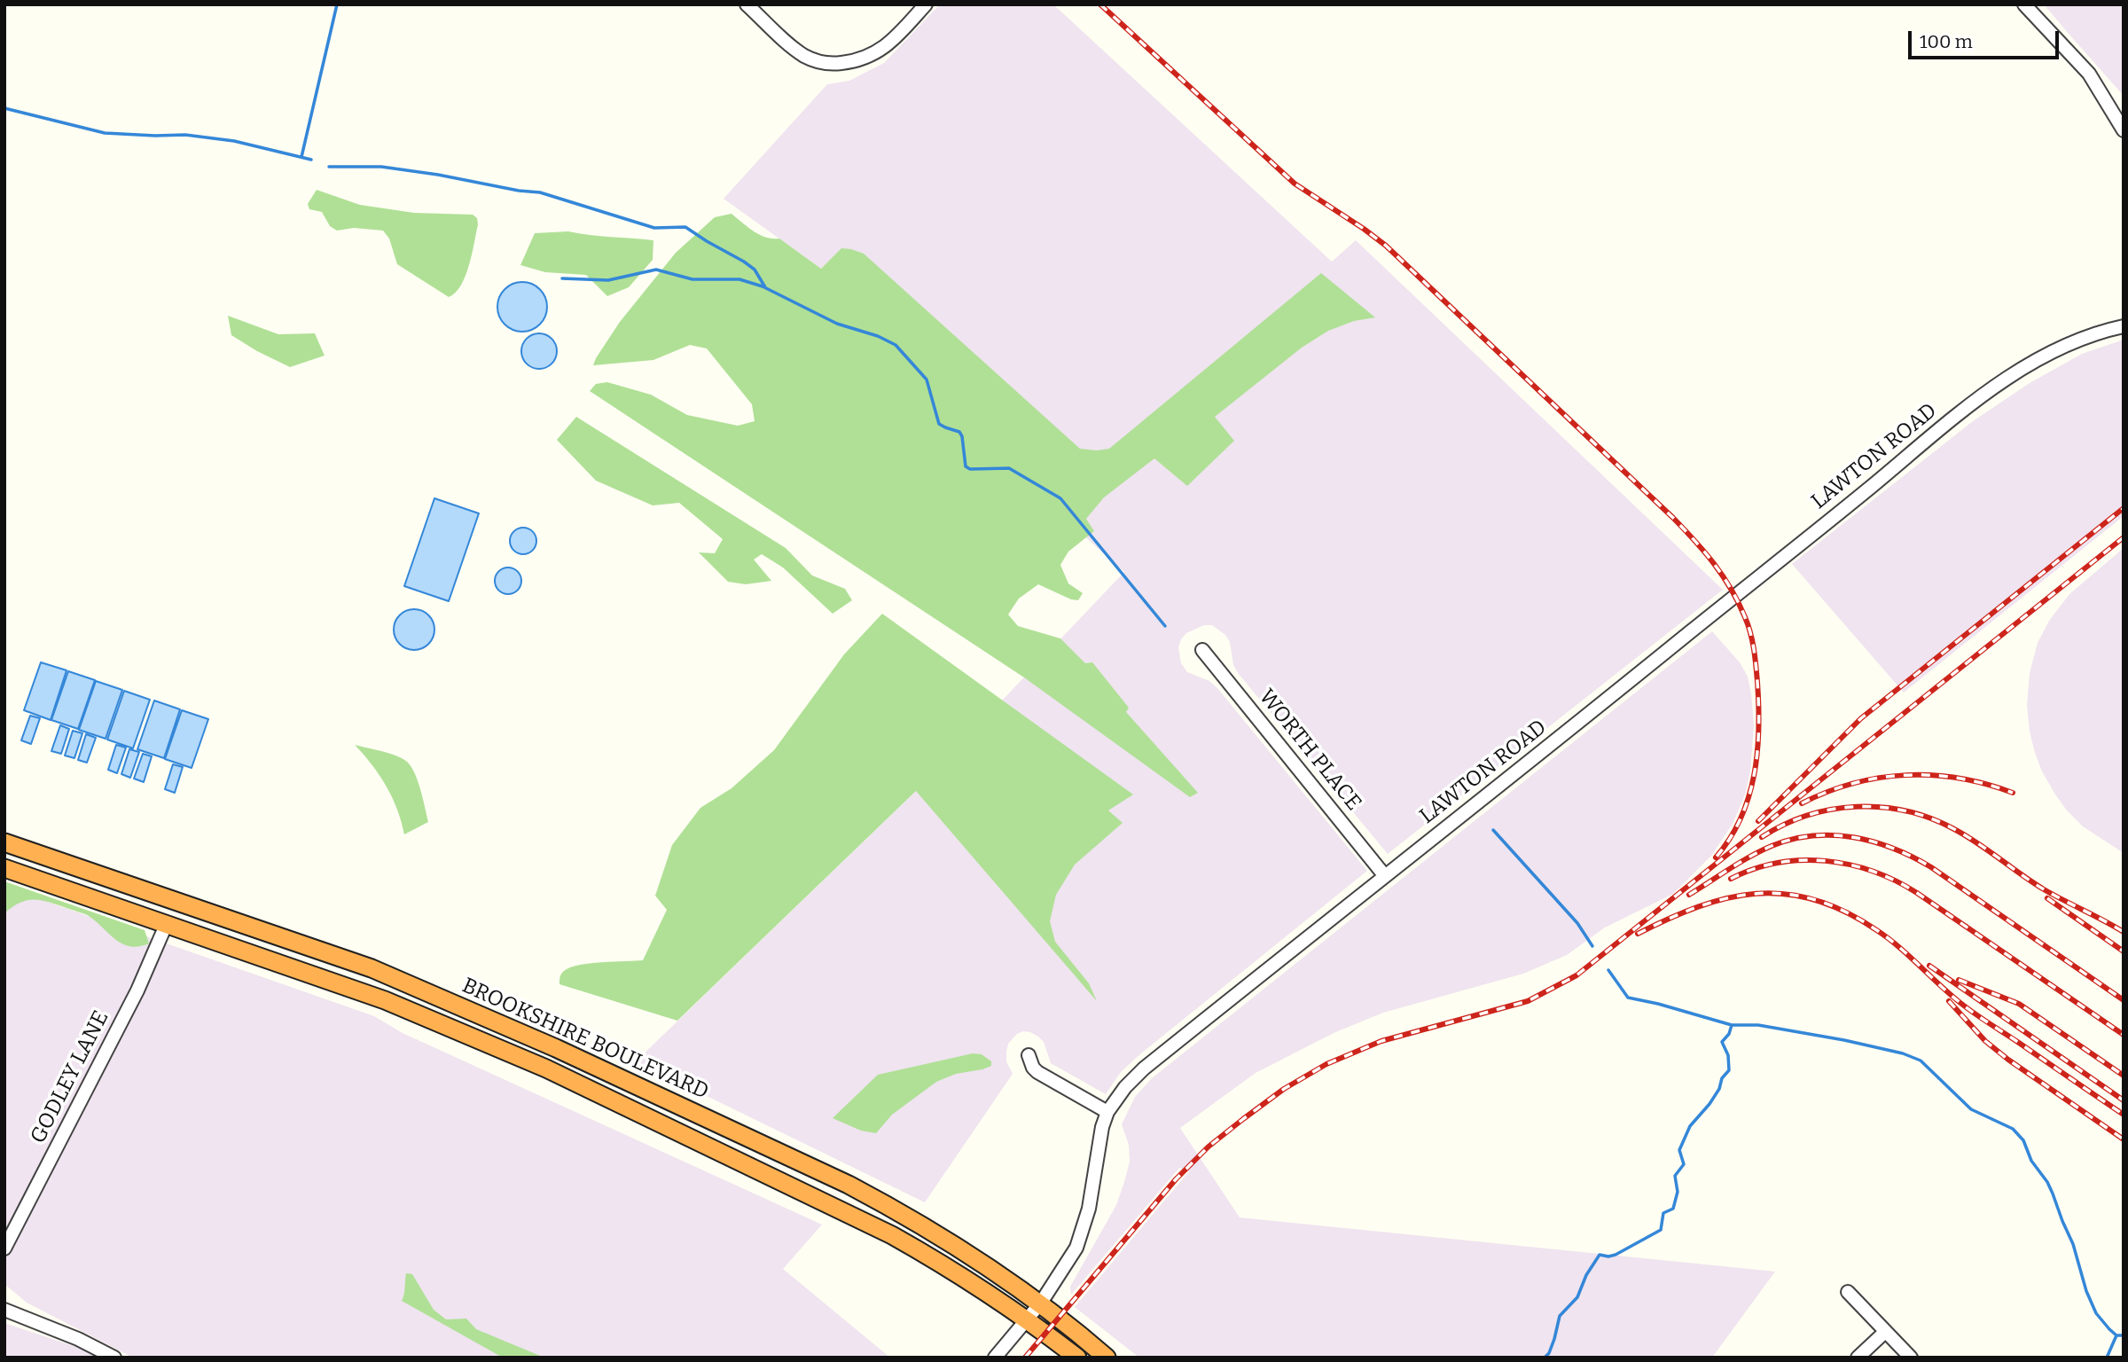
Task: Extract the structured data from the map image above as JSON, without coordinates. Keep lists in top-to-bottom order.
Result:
{
  "streets": {
    "highway": ["BROOKSHIRE BOULEVARD"],
    "street": ["LAWTON ROAD", "WORTH PLACE", "GODLEY LANE"]
  },
  "crossings": [
    ["LAWTON ROAD", "WORTH PLACE"],
    ["LAWTON ROAD", "BROOKSHIRE BOULEVARD"],
    ["BROOKSHIRE BOULEVARD", "GODLEY LANE"]
  ],
  "scale_bar": "100 m"
}
